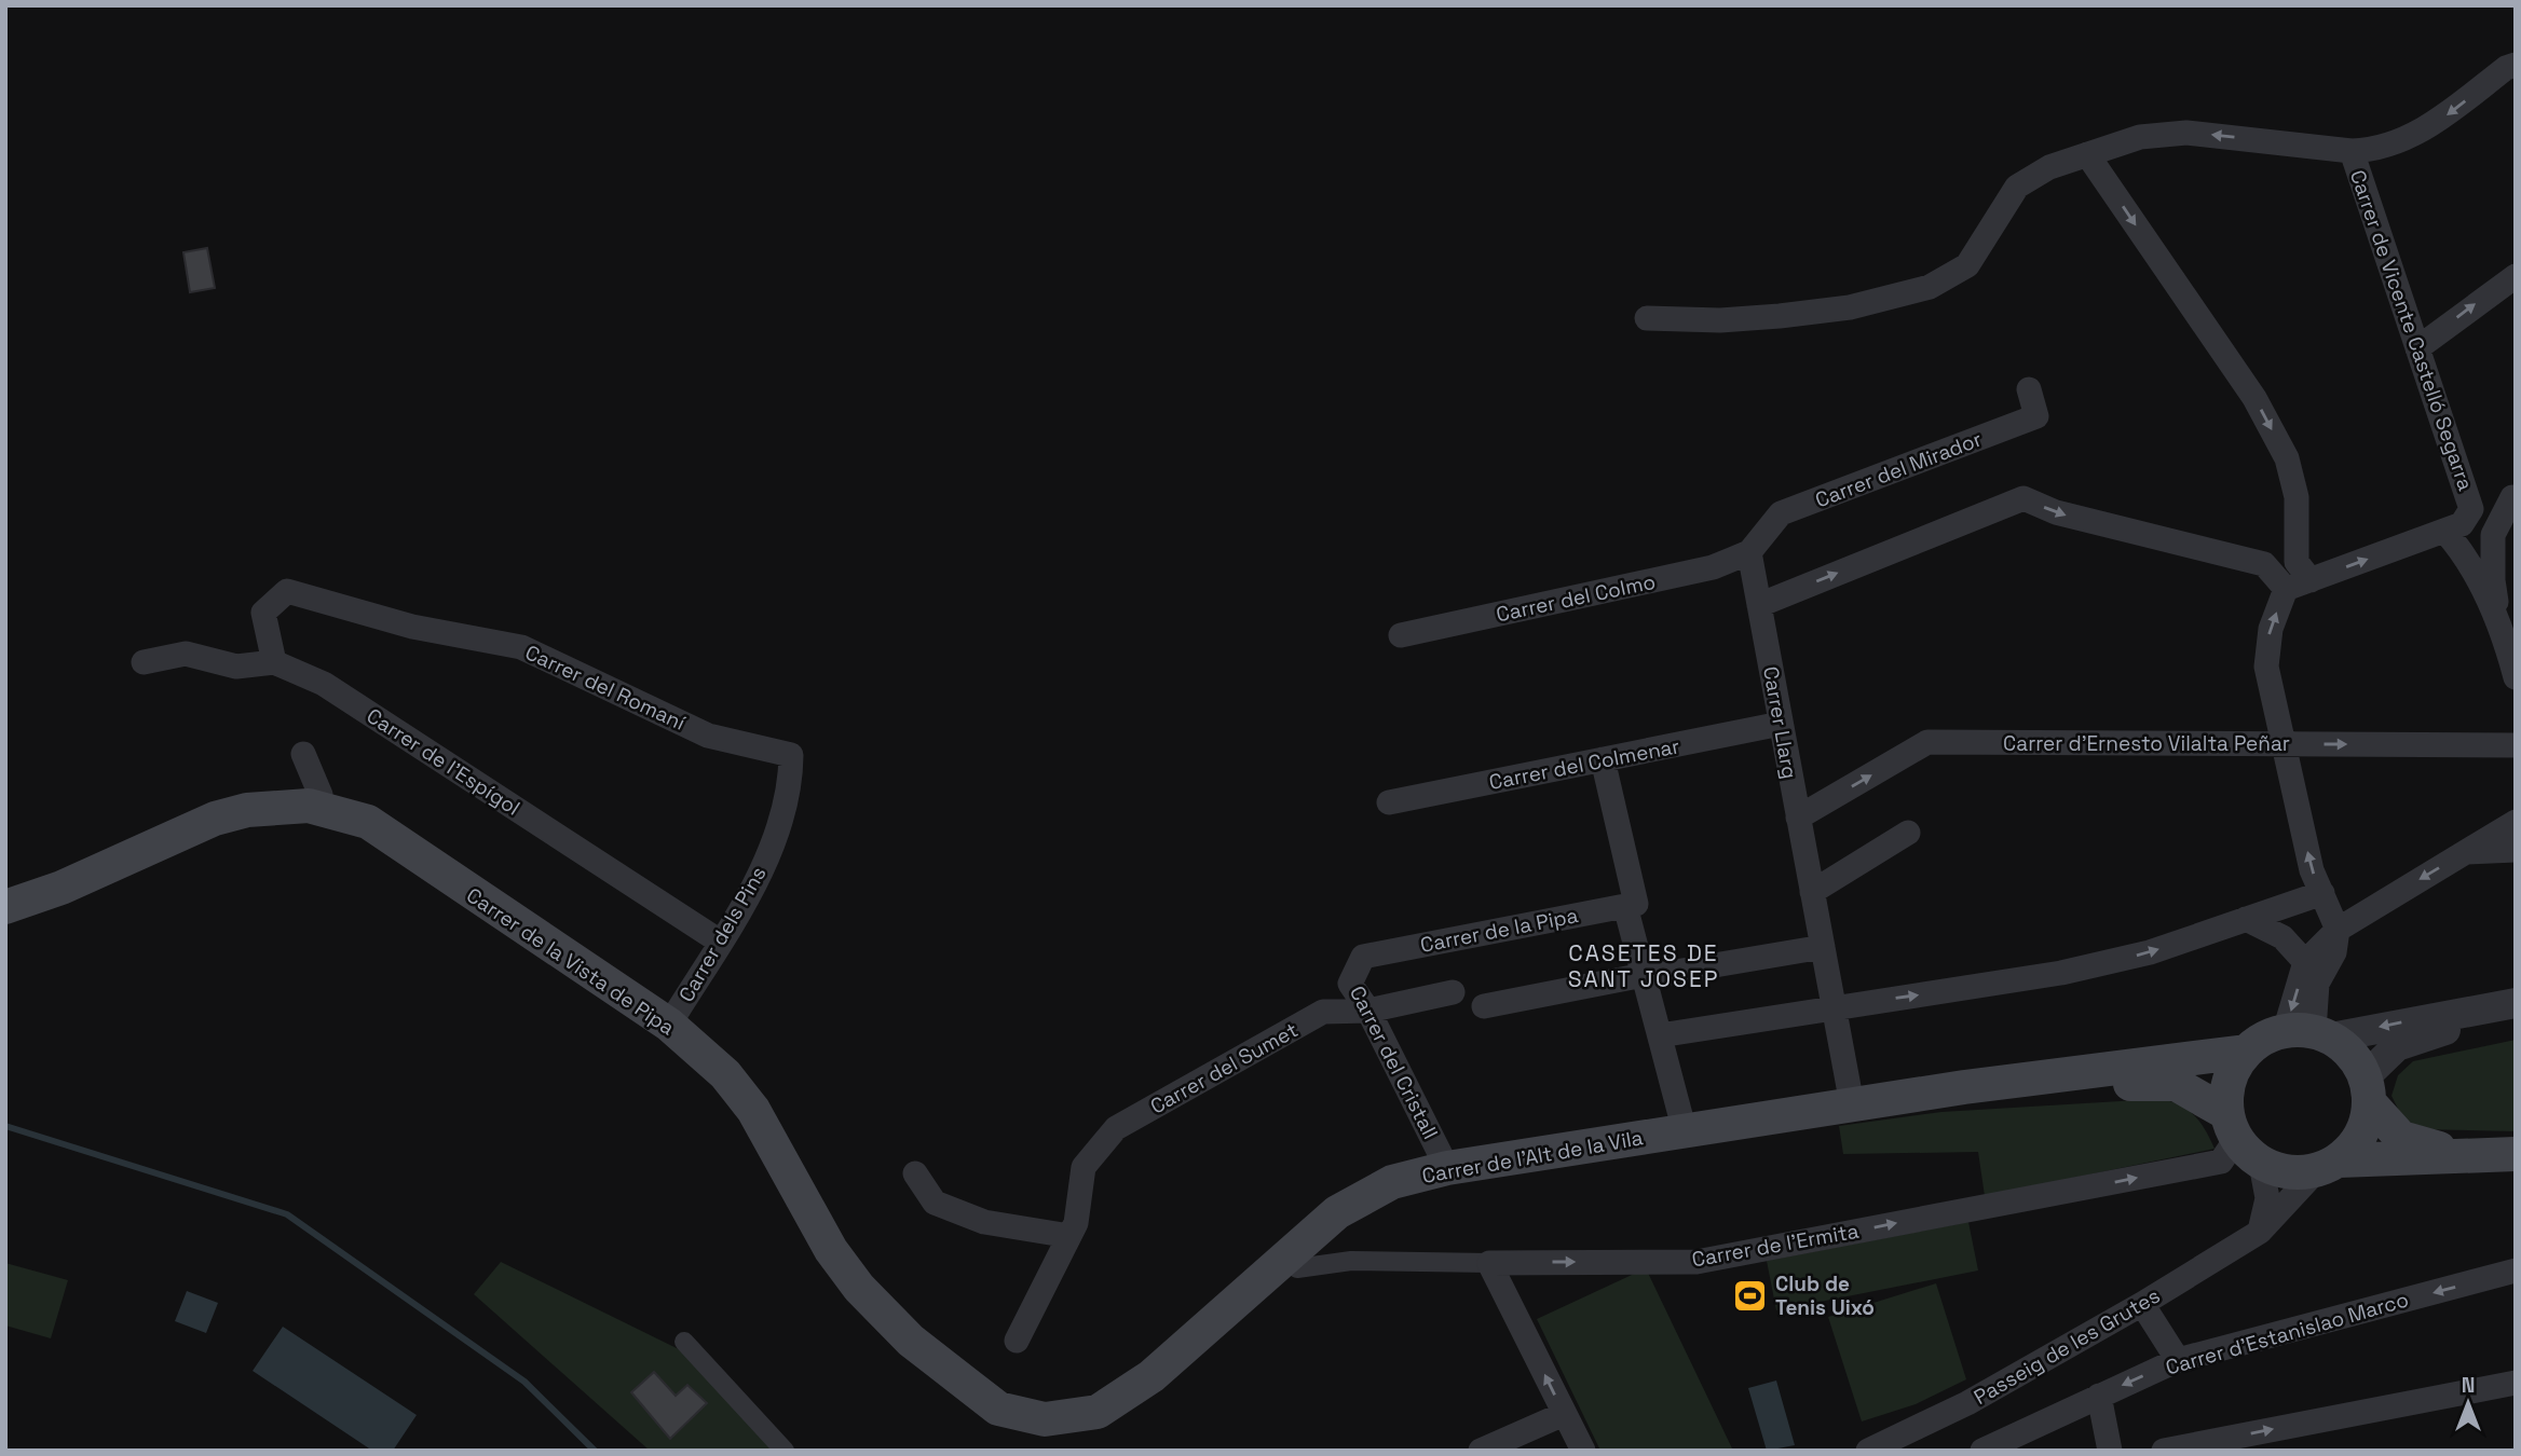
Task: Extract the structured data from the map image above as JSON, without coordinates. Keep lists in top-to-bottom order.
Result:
{
  "streets": {
    "main road": ["Carrer de la Vista de Pipa", "Carrer de l'Alt de la Vila"],
    "street": [
      "Carrer de Vicente Castelló Segarra",
      "Carrer del Mirador",
      "Carrer del Colmo",
      "Carrer del Romaní",
      "Carrer Llarg",
      "Carrer d'Ernesto Vilalta Peñar",
      "Carrer de l'Espígol",
      "Carrer del Colmenar",
      "Carrer de la Pipa",
      "Carrer dels Pins",
      "Carrer del Cristall",
      "Carrer del Sumet",
      "Carrer de l'Ermita",
      "Carrer d'Estanislao Marco",
      "Passeig de les Grutes"
    ]
  },
  "crossings": [
    ["Carrer del Mirador", "Carrer del Colmo"],
    ["Carrer del Mirador", "Carrer Llarg"],
    ["Carrer del Colmo", "Carrer Llarg"],
    ["Carrer del Romaní", "Carrer de l'Espígol"],
    ["Carrer del Romaní", "Carrer dels Pins"],
    ["Carrer Llarg", "Carrer d'Ernesto Vilalta Peñar"],
    ["Carrer Llarg", "Carrer del Colmenar"],
    ["Carrer Llarg", "Carrer de l'Alt de la Vila"],
    ["Carrer de l'Espígol", "Carrer dels Pins"],
    ["Carrer de la Pipa", "Carrer del Cristall"],
    ["Carrer dels Pins", "Carrer de la Vista de Pipa"],
    ["Carrer de la Vista de Pipa", "Carrer de l'Alt de la Vila"],
    ["Carrer del Cristall", "Carrer del Sumet"],
    ["Carrer del Cristall", "Carrer de l'Alt de la Vila"],
    ["Carrer de l'Alt de la Vila", "Carrer de l'Ermita"],
    ["Carrer de l'Alt de la Vila", "Passeig de les Grutes"],
    ["Carrer de l'Ermita", "Passeig de les Grutes"]
  ],
  "districts": ["CASETES DE SANT JOSEP"],
  "places": {
    "sports": ["Club de Tenis Uixó"]
  },
  "north": "top"
}
